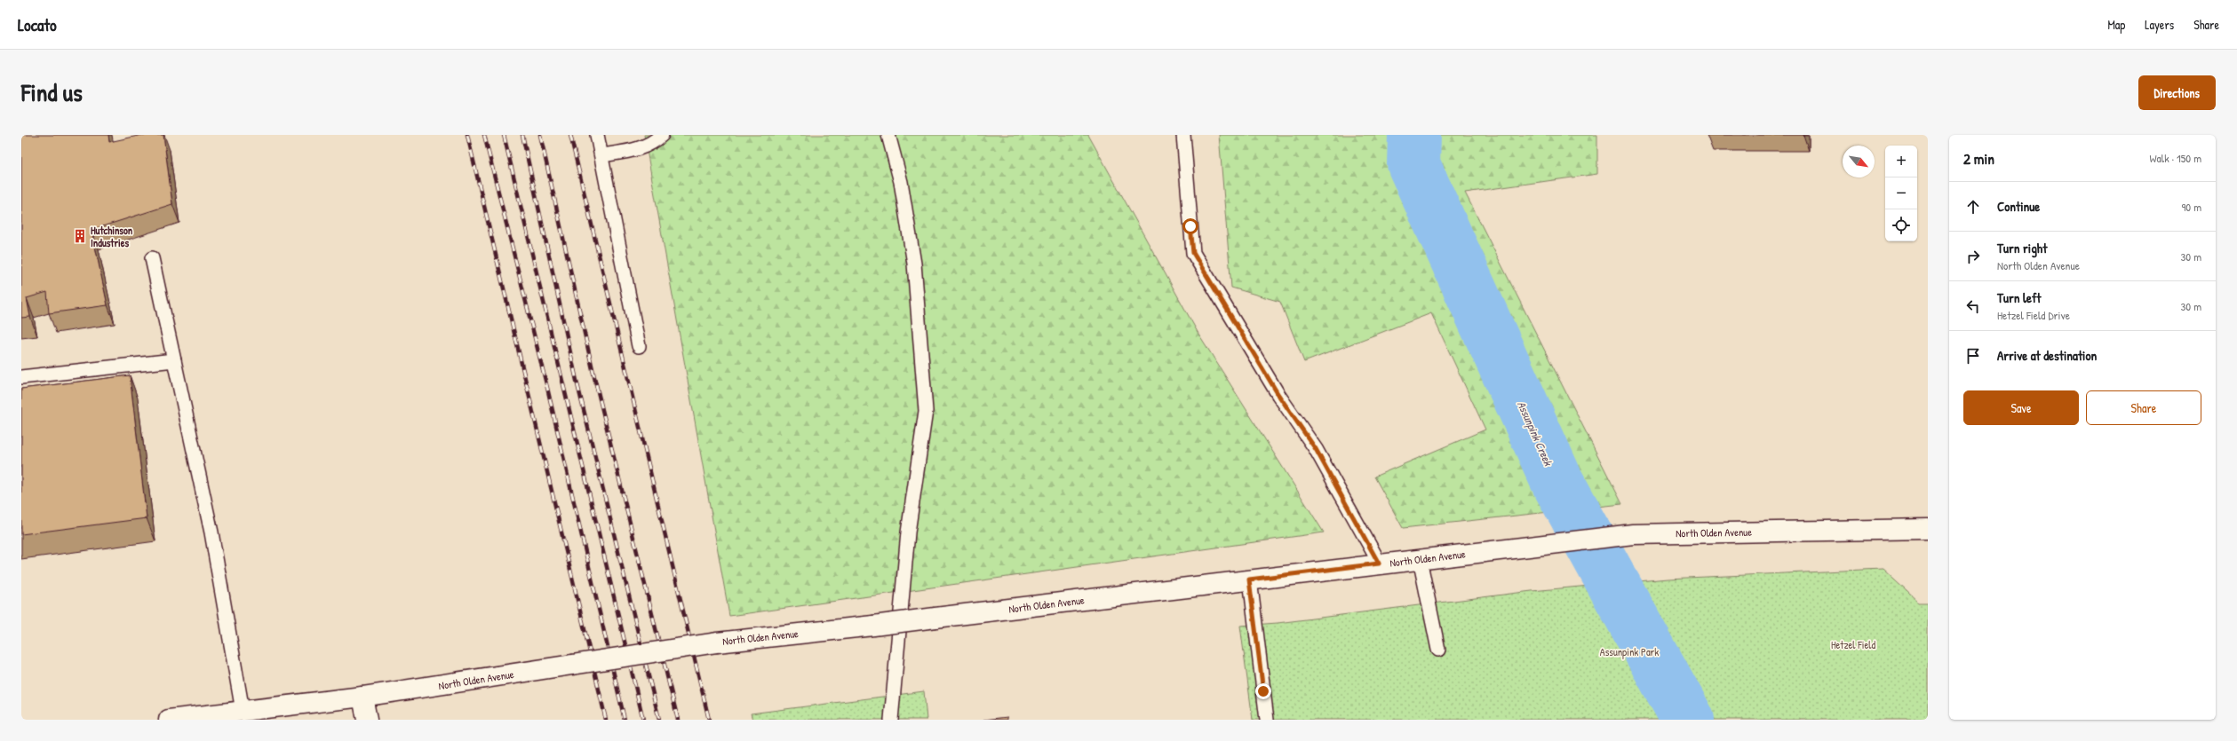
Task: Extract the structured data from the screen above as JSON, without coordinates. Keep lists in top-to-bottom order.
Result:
{
  "streets": {
    "main road": ["North Olden Avenue"]
  },
  "water": ["Assunpink Creek"],
  "parks": ["Hetzel Field", "Assunpink Park"],
  "places": {
    "building": ["Hutchinson Industries"]
  },
  "north": "bottom right",
  "page": {
    "header": "Locato",
    "nav": ["Map", "Layers", "Share"],
    "title": "Find us",
    "buttons": [
      "Directions",
      ["Save", "Share"]
    ],
    "heading": ["2 min", "Walk · 150 m"],
    "map_buttons": ["+", "−"],
    "list": [
      ["Continue", "90 m"],
      ["Turn right", "North Olden Avenue", "30 m"],
      ["Turn left", "Hetzel Field Drive", "30 m"],
      "Arrive at destination"
    ]
  }
}
